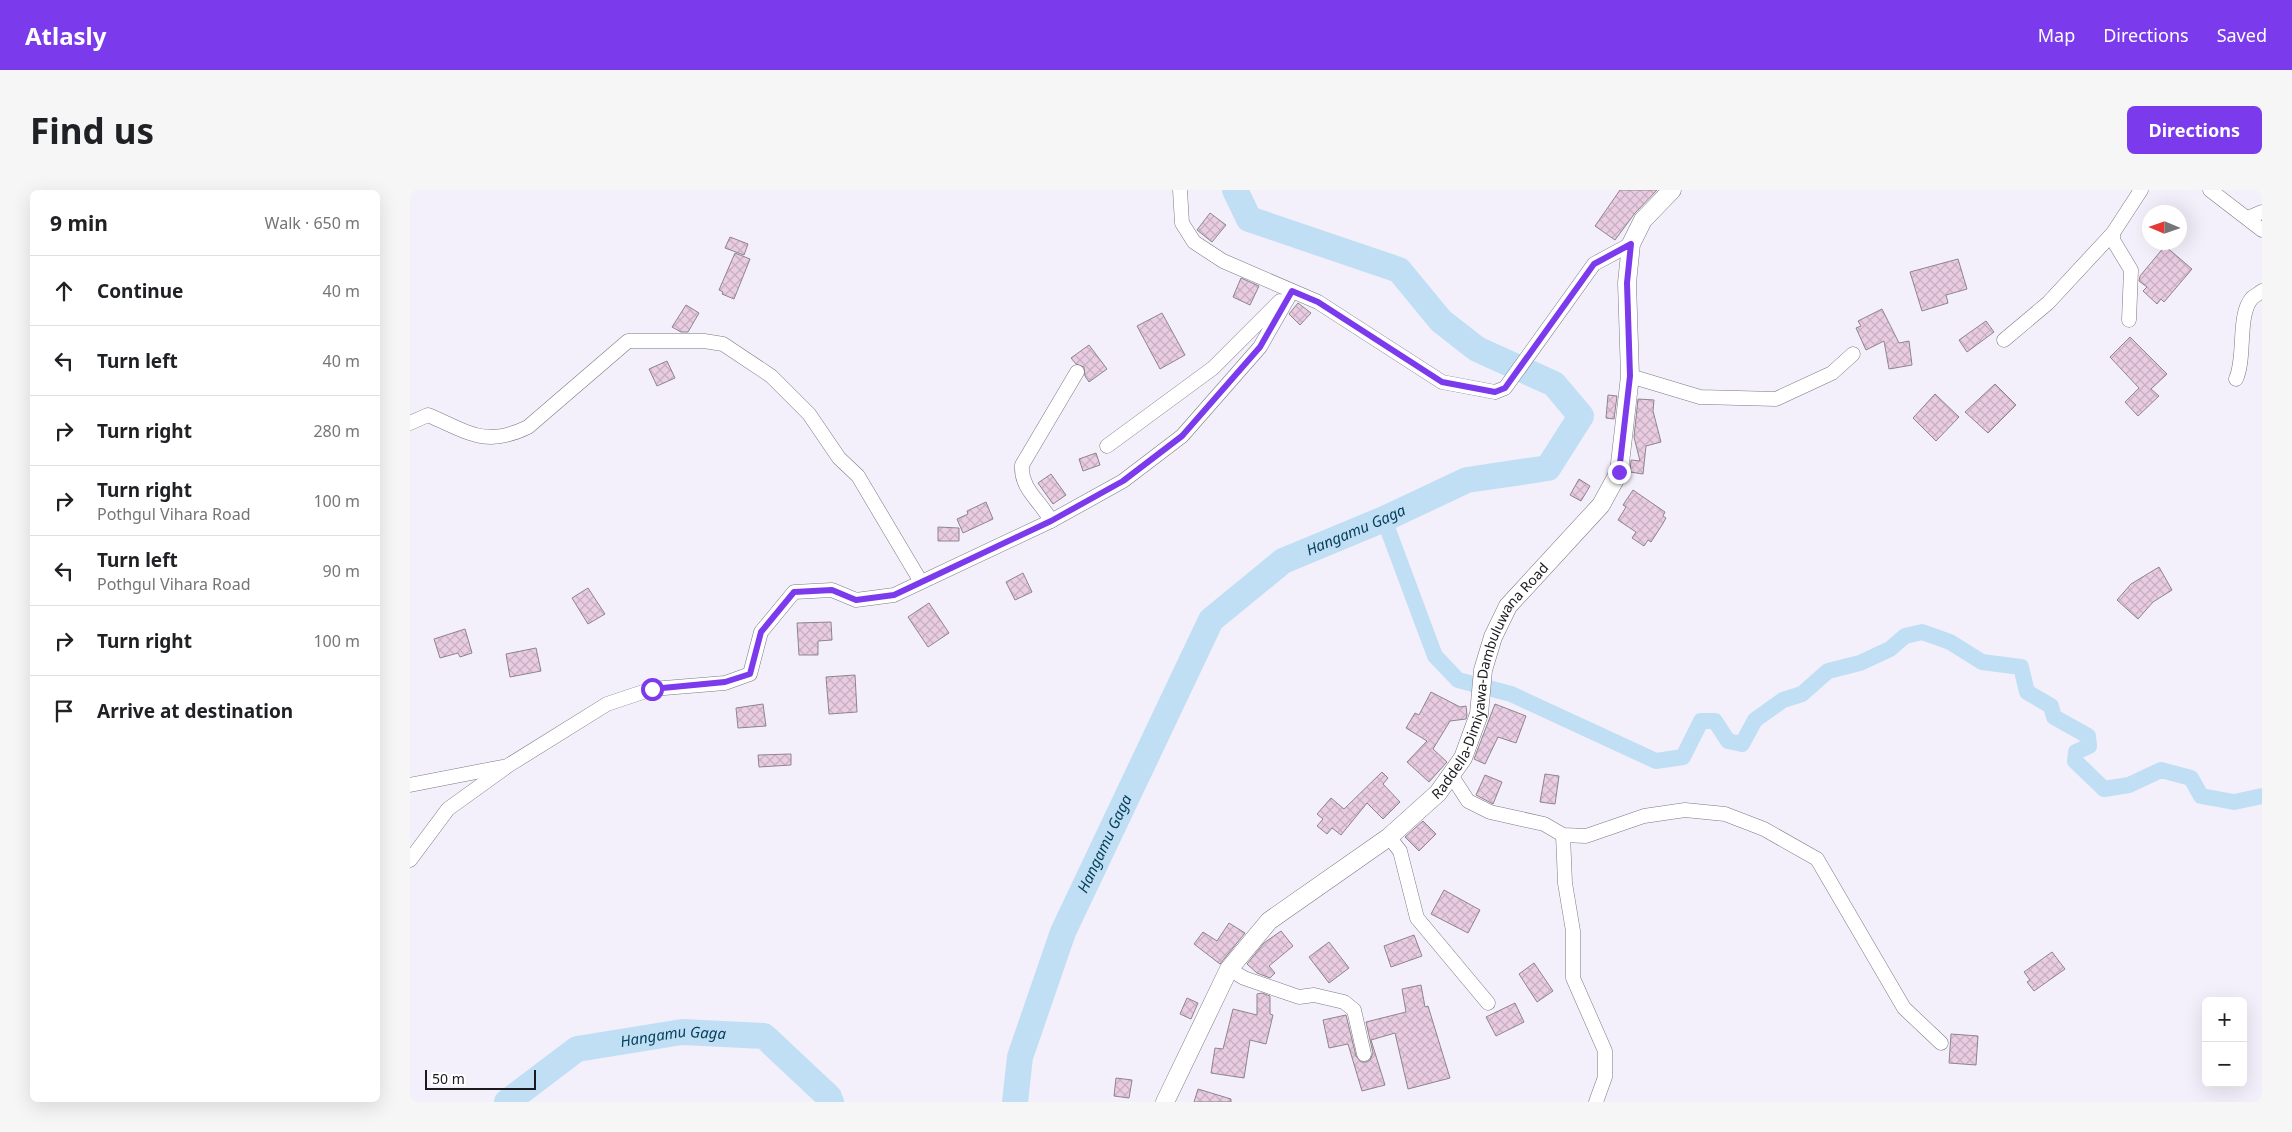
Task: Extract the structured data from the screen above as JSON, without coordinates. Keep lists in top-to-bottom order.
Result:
{
  "streets": {
    "street": ["Raddella-Dimiyawa-Dambuluwana Road"]
  },
  "water": ["Hangamu Gaga"],
  "scale_bar": "50 m",
  "north": "left",
  "page": {
    "header": "Atlasly",
    "nav": ["Map", "Directions", "Saved"],
    "buttons": "Directions",
    "title": "Find us",
    "heading": ["9 min", "Walk · 650 m"],
    "list": [
      ["Continue", "40 m"],
      ["Turn left", "40 m"],
      ["Turn right", "280 m"],
      ["Turn right", "Pothgul Vihara Road", "100 m"],
      ["Turn left", "Pothgul Vihara Road", "90 m"],
      ["Turn right", "100 m"],
      "Arrive at destination"
    ],
    "map_buttons": ["+", "−"],
    "scale": "50 m"
  }
}
